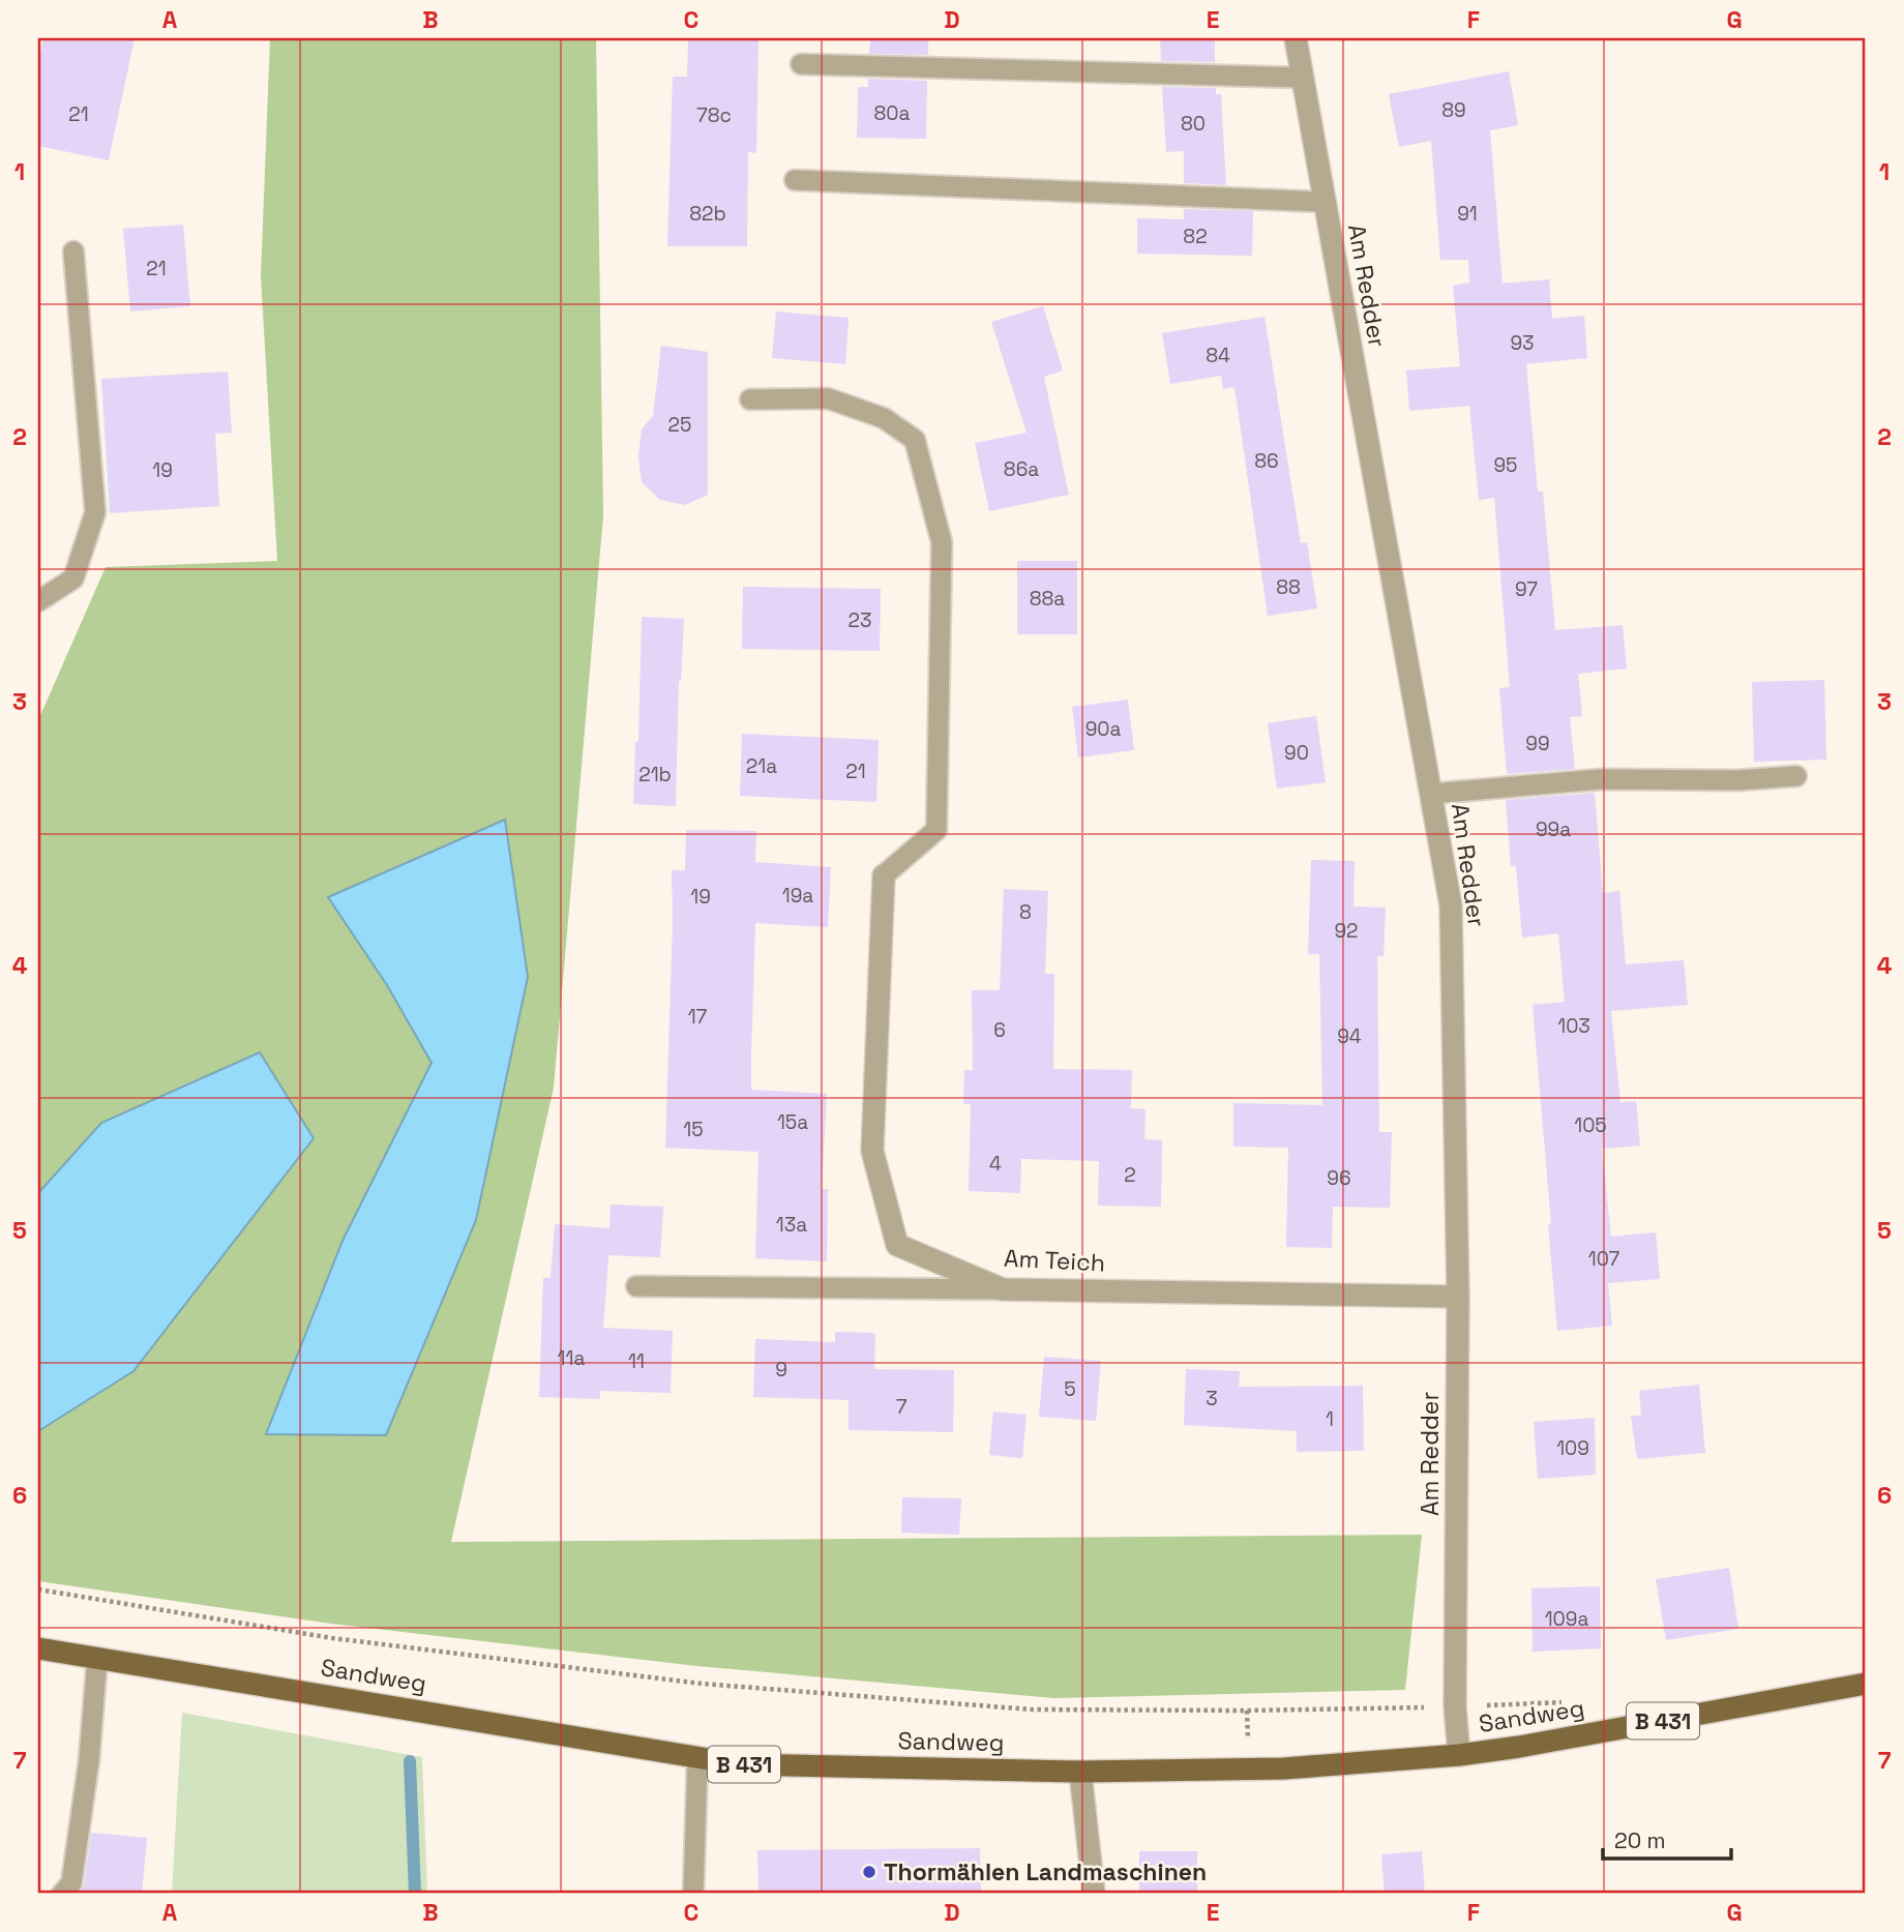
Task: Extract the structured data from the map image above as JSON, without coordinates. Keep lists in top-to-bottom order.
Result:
{
  "streets": {
    "main road": ["Sandweg", "B 431"],
    "street": ["Am Redder", "Am Teich"]
  },
  "crossings": [
    ["Am Redder", "Am Teich"],
    ["Am Redder", "Sandweg"]
  ],
  "places": ["Thormählen Landmaschinen"],
  "house_numbers": [
    "89",
    "80a",
    "21",
    "78c",
    "80",
    "82b",
    "91",
    "82",
    "21",
    "93",
    "84",
    "25",
    "86",
    "95",
    "86a",
    "19",
    "88",
    "97",
    "88a",
    "23",
    "90a",
    "99",
    "90",
    "21a",
    "21",
    "21b",
    "99a",
    "19a",
    "19",
    "8",
    "92",
    "17",
    "103",
    "6",
    "94",
    "15a",
    "105",
    "15",
    "4",
    "2",
    "96",
    "13a",
    "107",
    "11a",
    "11",
    "9",
    "5",
    "3",
    "7",
    "1",
    "109",
    "109a"
  ],
  "scale_bar": "20 m",
  "grid": {
    "columns": [
      "A",
      "B",
      "C",
      "D",
      "E",
      "F",
      "G"
    ],
    "rows": [
      "1",
      "2",
      "3",
      "4",
      "5",
      "6",
      "7"
    ]
  }
}
